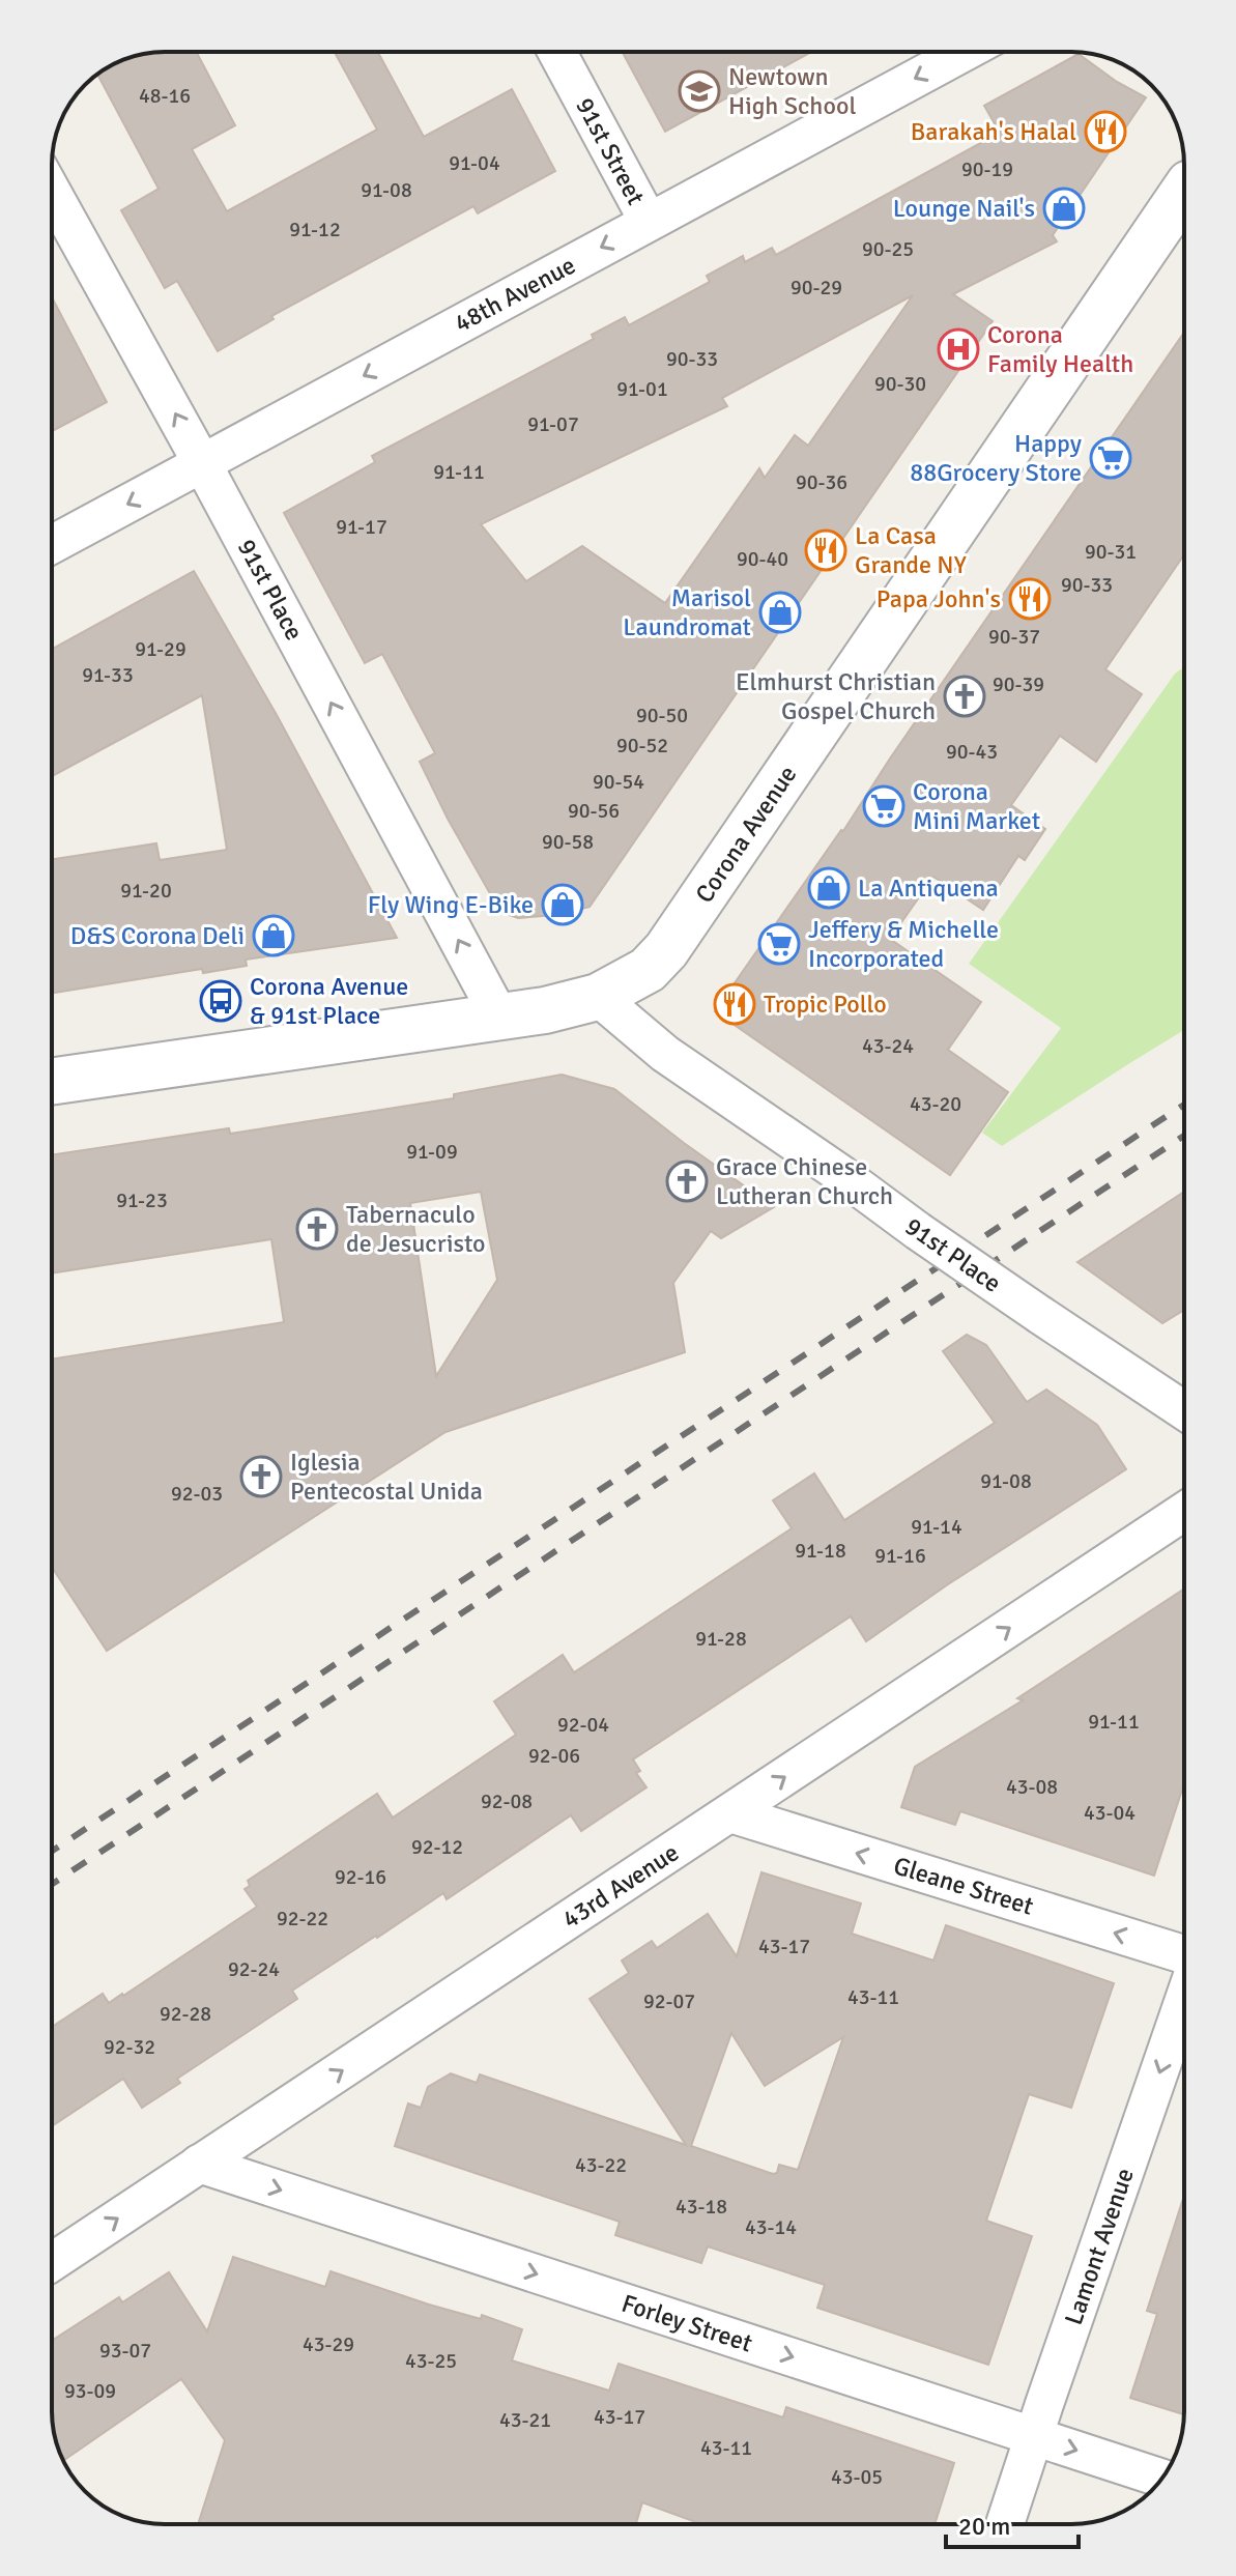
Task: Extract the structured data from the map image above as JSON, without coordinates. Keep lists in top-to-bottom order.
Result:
{
  "streets": {
    "street": [
      "91st Street",
      "48th Avenue",
      "91st Place",
      "Corona Avenue",
      "43rd Avenue",
      "Gleane Street",
      "Lamont Avenue",
      "Forley Street"
    ]
  },
  "crossings": [
    ["91st Street", "48th Avenue"],
    ["48th Avenue", "91st Place"],
    ["91st Place", "Corona Avenue"],
    ["43rd Avenue", "Gleane Street"],
    ["43rd Avenue", "Forley Street"],
    ["Lamont Avenue", "Forley Street"]
  ],
  "one_way": [
    "48th Avenue",
    "91st Place",
    "43rd Avenue",
    "Gleane Street",
    "Lamont Avenue",
    "Forley Street"
  ],
  "places": {
    "school or university": ["Newtown High School"],
    "restaurant": [
      "Barakah's Halal",
      "La Casa Grande NY",
      "Papa John's",
      "Tropic Pollo"
    ],
    "shop": [
      "Lounge Nail's",
      "Marisol Laundromat",
      "La Antiquena",
      "Fly Wing E-Bike",
      "D&S Corona Deli"
    ],
    "hospital": ["Corona Family Health"],
    "supermarket": ["Happy 88Grocery Store", "Corona Mini Market", "Jeffery & Michelle Incorporated"],
    "church": [
      "Elmhurst Christian Gospel Church",
      "Grace Chinese Lutheran Church",
      "Tabernaculo de Jesucristo",
      "Iglesia Pentecostal Unida"
    ],
    "bus stop": ["Corona Avenue & 91st Place"]
  },
  "house_numbers": [
    "48-16",
    "91-04",
    "90-19",
    "91-08",
    "91-12",
    "90-25",
    "90-29",
    "90-33",
    "90-30",
    "91-01",
    "91-07",
    "91-11",
    "90-36",
    "91-17",
    "90-31",
    "90-40",
    "90-33",
    "90-37",
    "91-29",
    "91-33",
    "90-39",
    "90-50",
    "90-52",
    "90-43",
    "90-54",
    "90-56",
    "90-58",
    "91-20",
    "43-24",
    "43-20",
    "91-09",
    "91-23",
    "91-08",
    "92-03",
    "91-14",
    "91-18",
    "91-16",
    "91-28",
    "91-11",
    "92-04",
    "92-06",
    "43-08",
    "92-08",
    "43-04",
    "92-12",
    "92-16",
    "92-22",
    "43-17",
    "92-24",
    "43-11",
    "92-07",
    "92-28",
    "92-32",
    "43-22",
    "43-18",
    "43-14",
    "43-29",
    "93-07",
    "43-25",
    "93-09",
    "43-17",
    "43-21",
    "43-11",
    "43-05"
  ],
  "scale_bar": "20 m"
}
